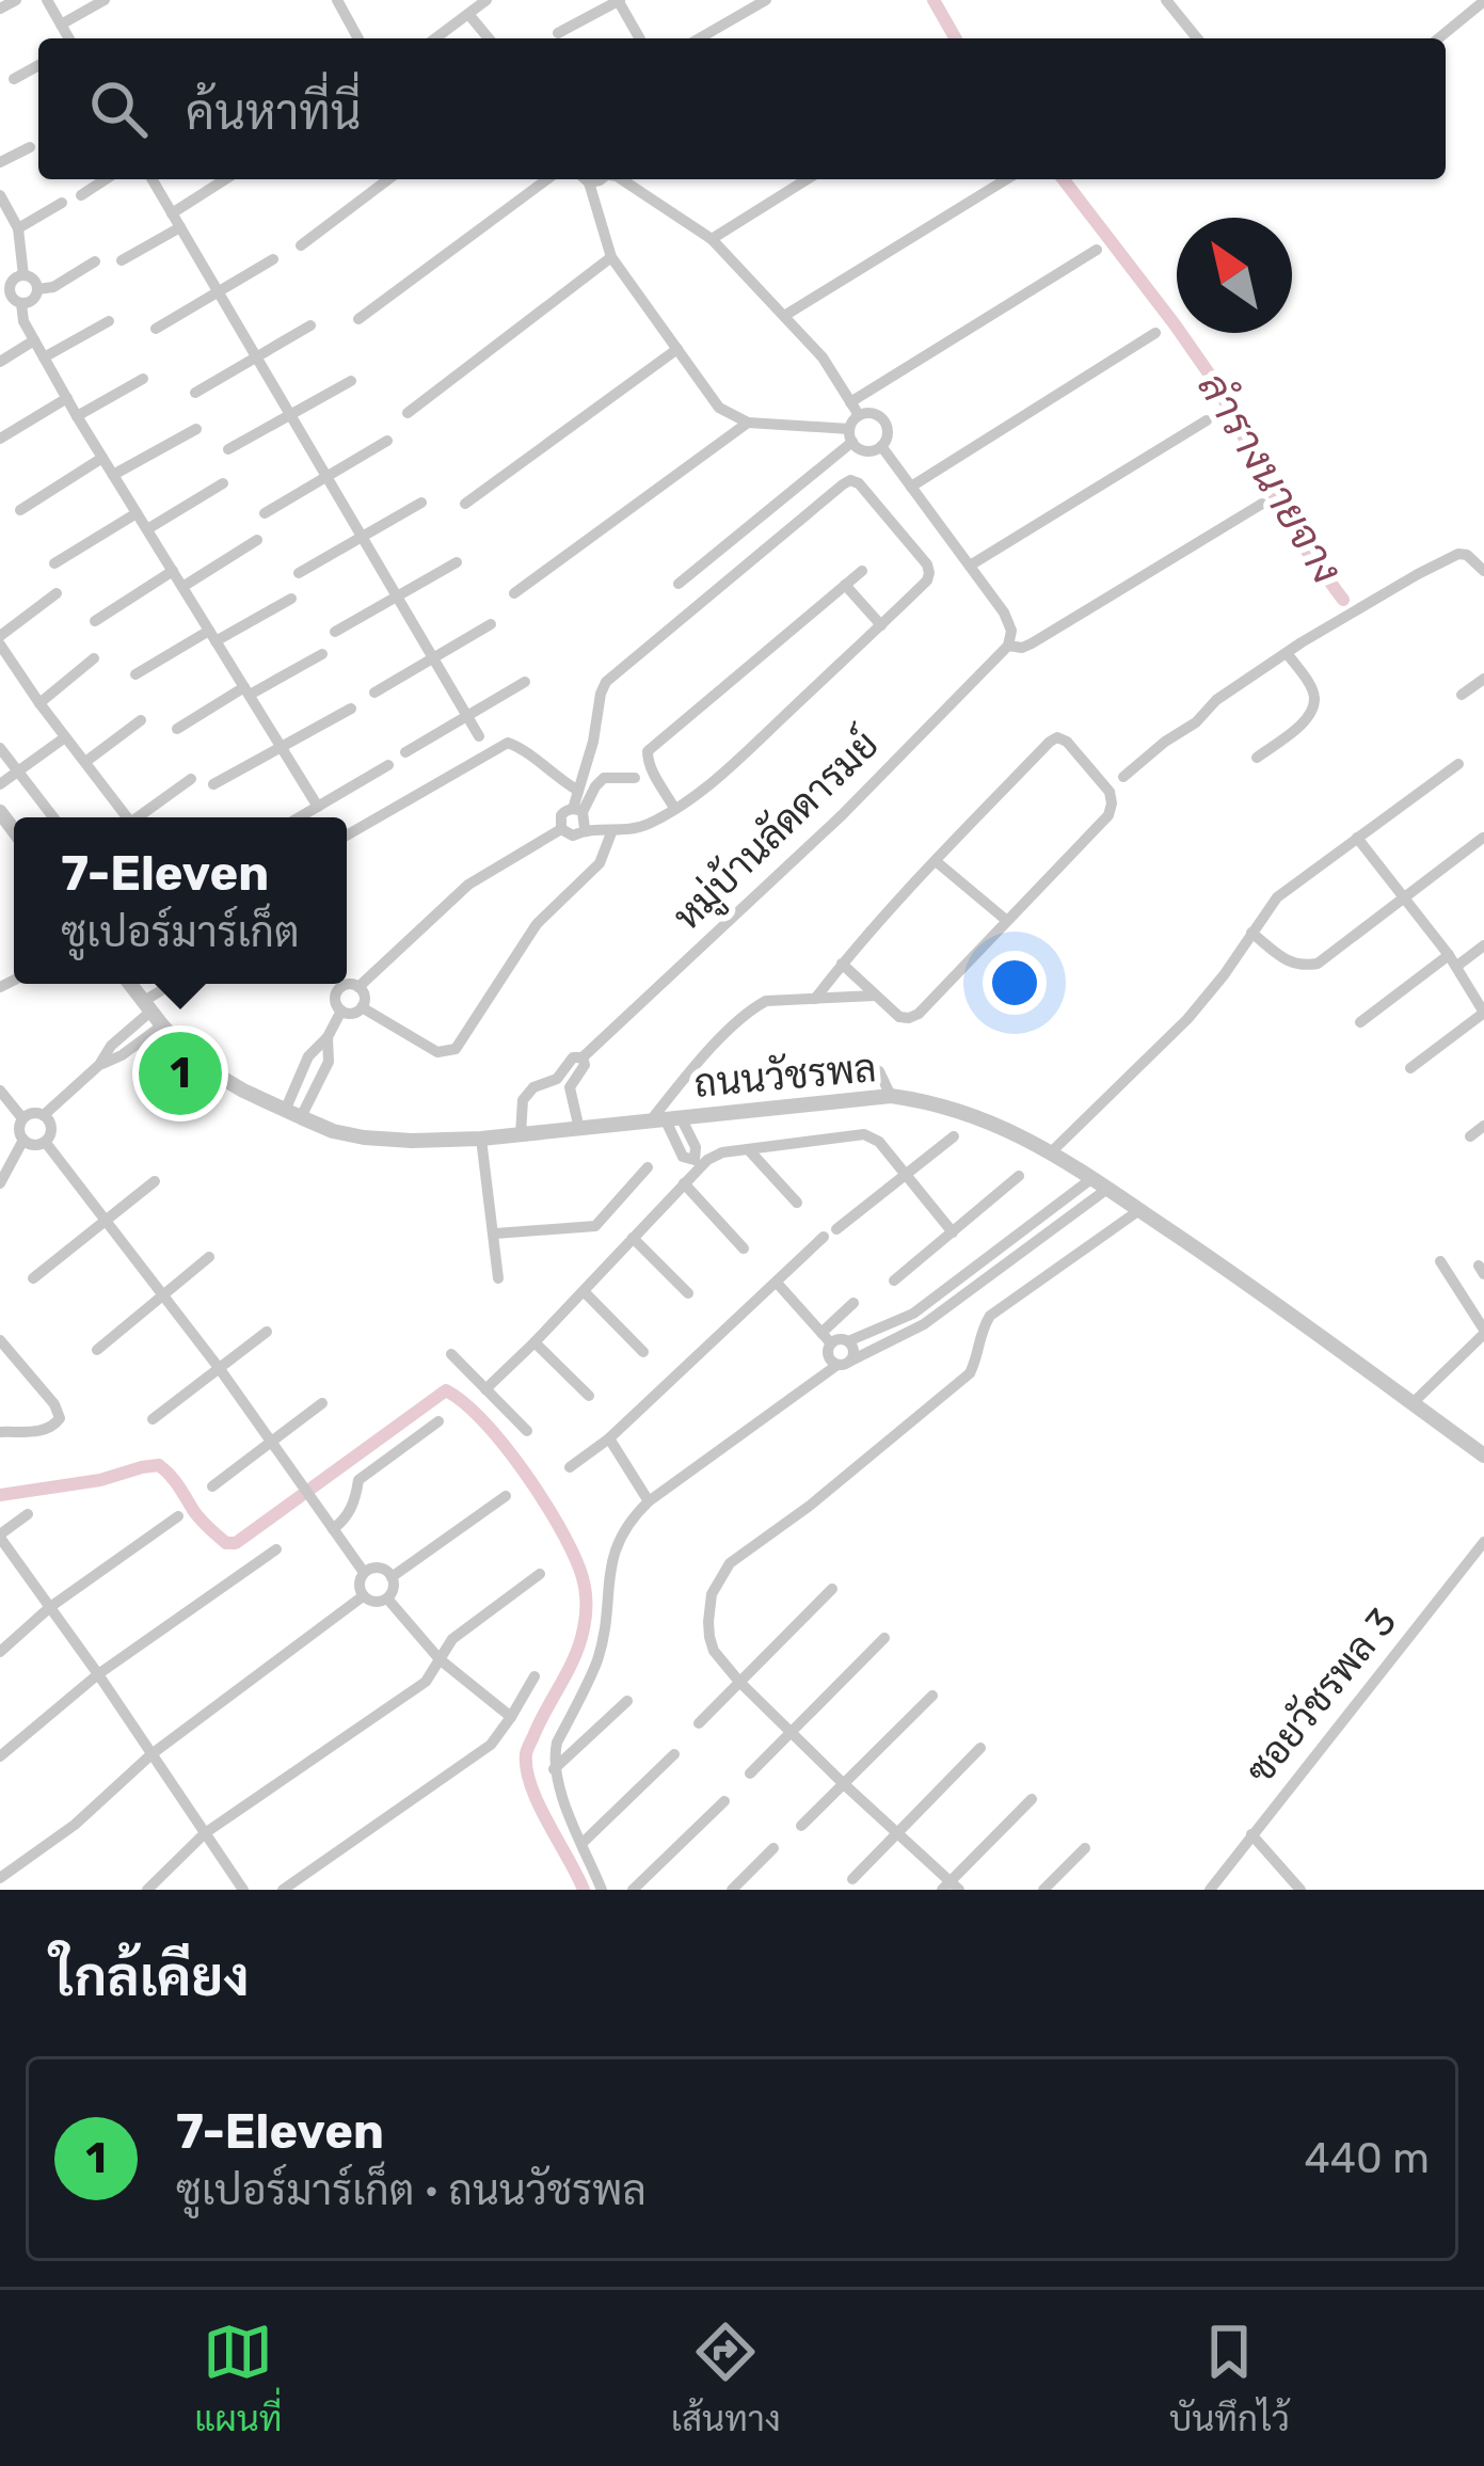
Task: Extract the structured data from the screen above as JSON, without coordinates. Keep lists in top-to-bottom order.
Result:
{
  "streets": {
    "street": ["หมู่บ้านลัดดารมย์", "ถนนวัชรพล", "ซอยวัชรพล 3"]
  },
  "crossings": [
    ["หมู่บ้านลัดดารมย์", "ถนนวัชรพล"]
  ],
  "water": ["ลำรางนายจาง"],
  "north": "top left",
  "page": {
    "search": "ค้นหาที่นี่",
    "popup": ["7-Eleven", "ซูเปอร์มาร์เก็ต"],
    "pins": "1",
    "heading": "ใกล้เคียง",
    "list": [
      {
        "mark": "1",
        "name": "7-Eleven",
        "note": "ซูเปอร์มาร์เก็ต · ถนนวัชรพล",
        "value": "440 m"
      }
    ],
    "nav": ["แผนที่", "เส้นทาง", "บันทึกไว้"]
  }
}
